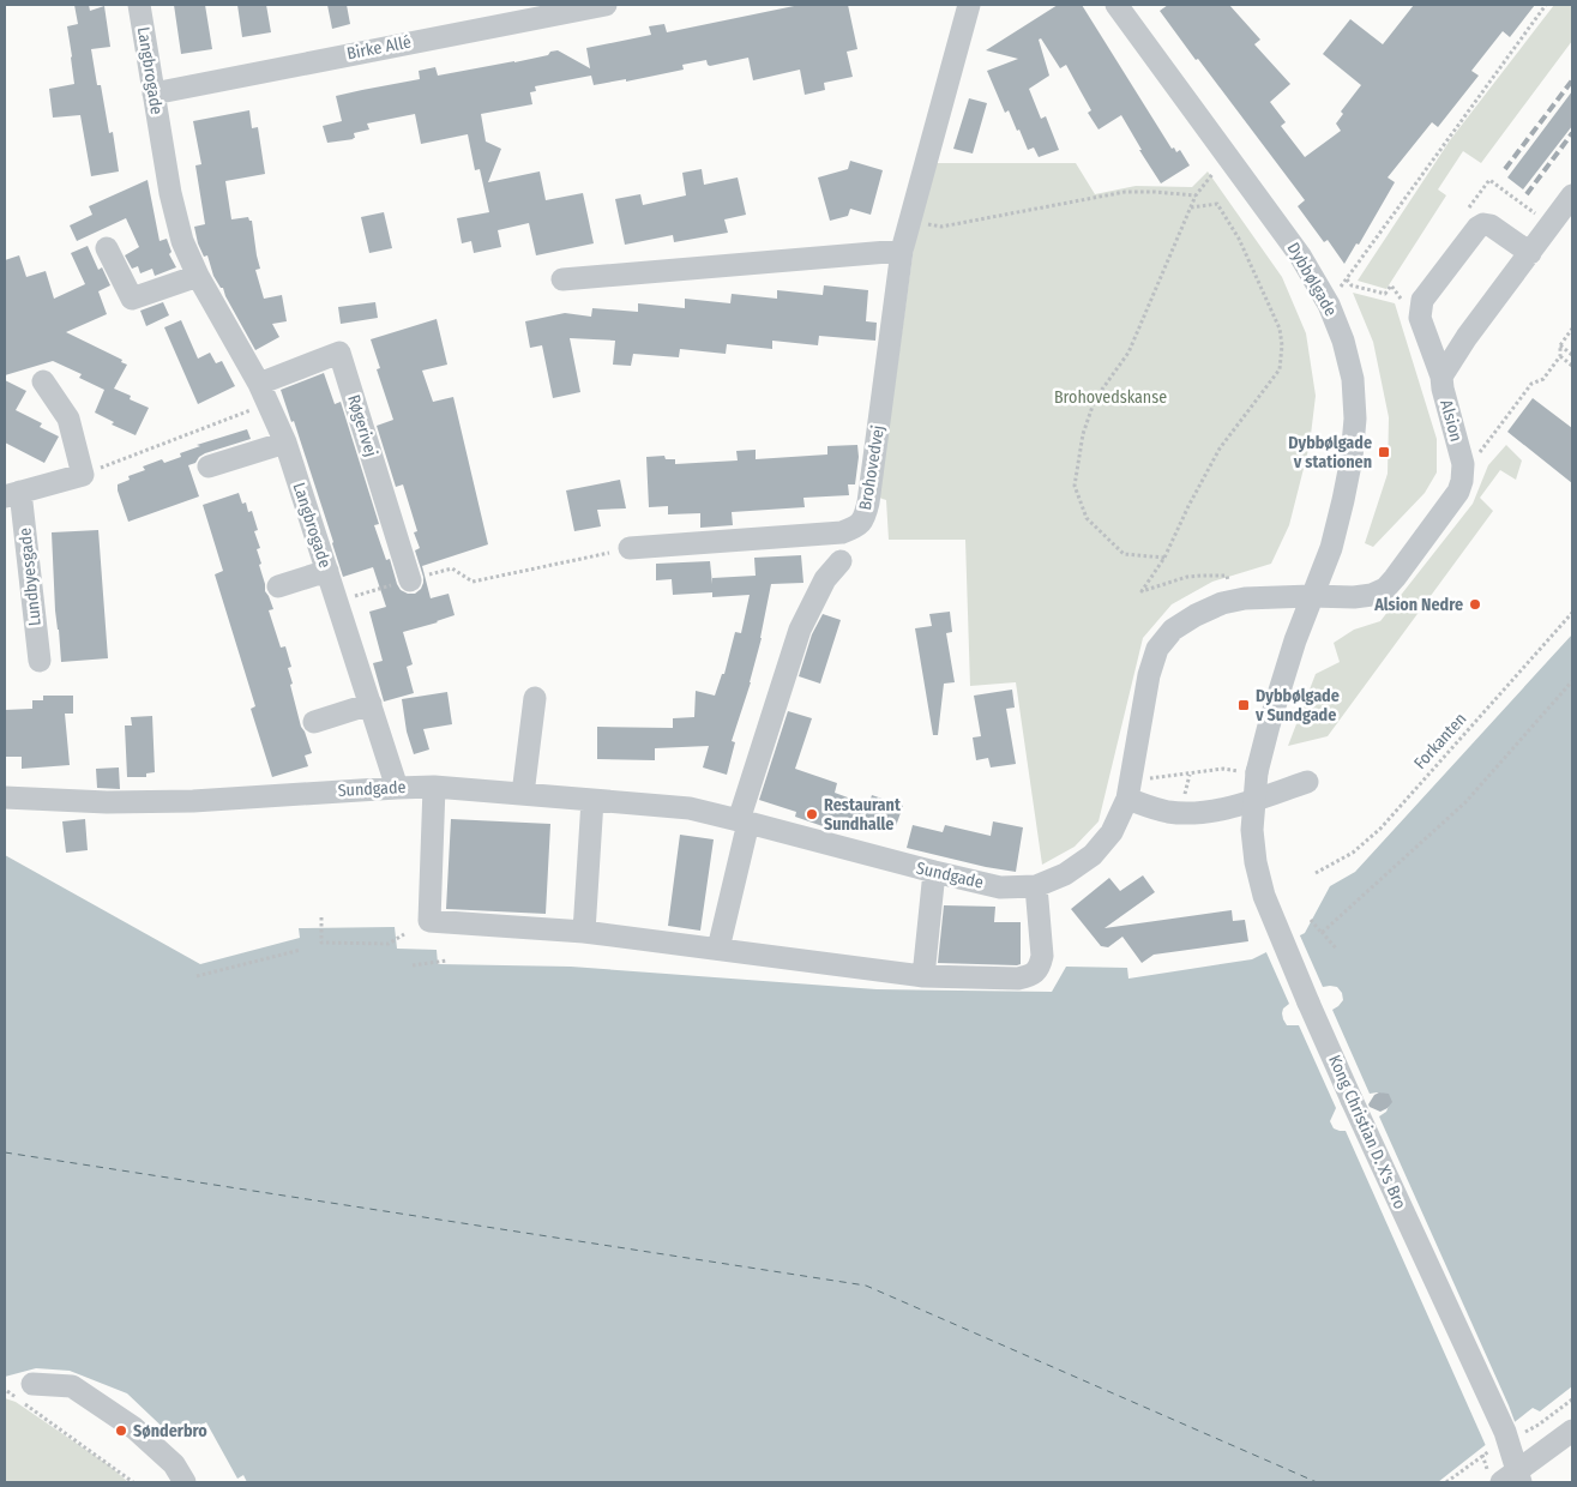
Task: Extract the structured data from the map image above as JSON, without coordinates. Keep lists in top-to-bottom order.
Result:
{
  "streets": {
    "street": [
      "Birke Allé",
      "Langbrogade",
      "Dybbølgade",
      "Alsion",
      "Røgerivej",
      "Brohovedvej",
      "Lundbyesgade",
      "Sundgade",
      "Kong Christian D. X's Bro"
    ],
    "path": ["Forkanten"]
  },
  "crossings": [
    ["Birke Allé", "Langbrogade"],
    ["Langbrogade", "Røgerivej"],
    ["Langbrogade", "Sundgade"],
    ["Dybbølgade", "Alsion"],
    ["Dybbølgade", "Sundgade"],
    ["Dybbølgade", "Kong Christian D. X's Bro"],
    ["Alsion", "Sundgade"]
  ],
  "parks": ["Brohovedskanse"],
  "places": {
    "transit": ["Dybbølgade v stationen", "Dybbølgade v Sundgade"],
    "other": ["Alsion Nedre", "Restaurant Sundhalle", "Sønderbro"]
  }
}
